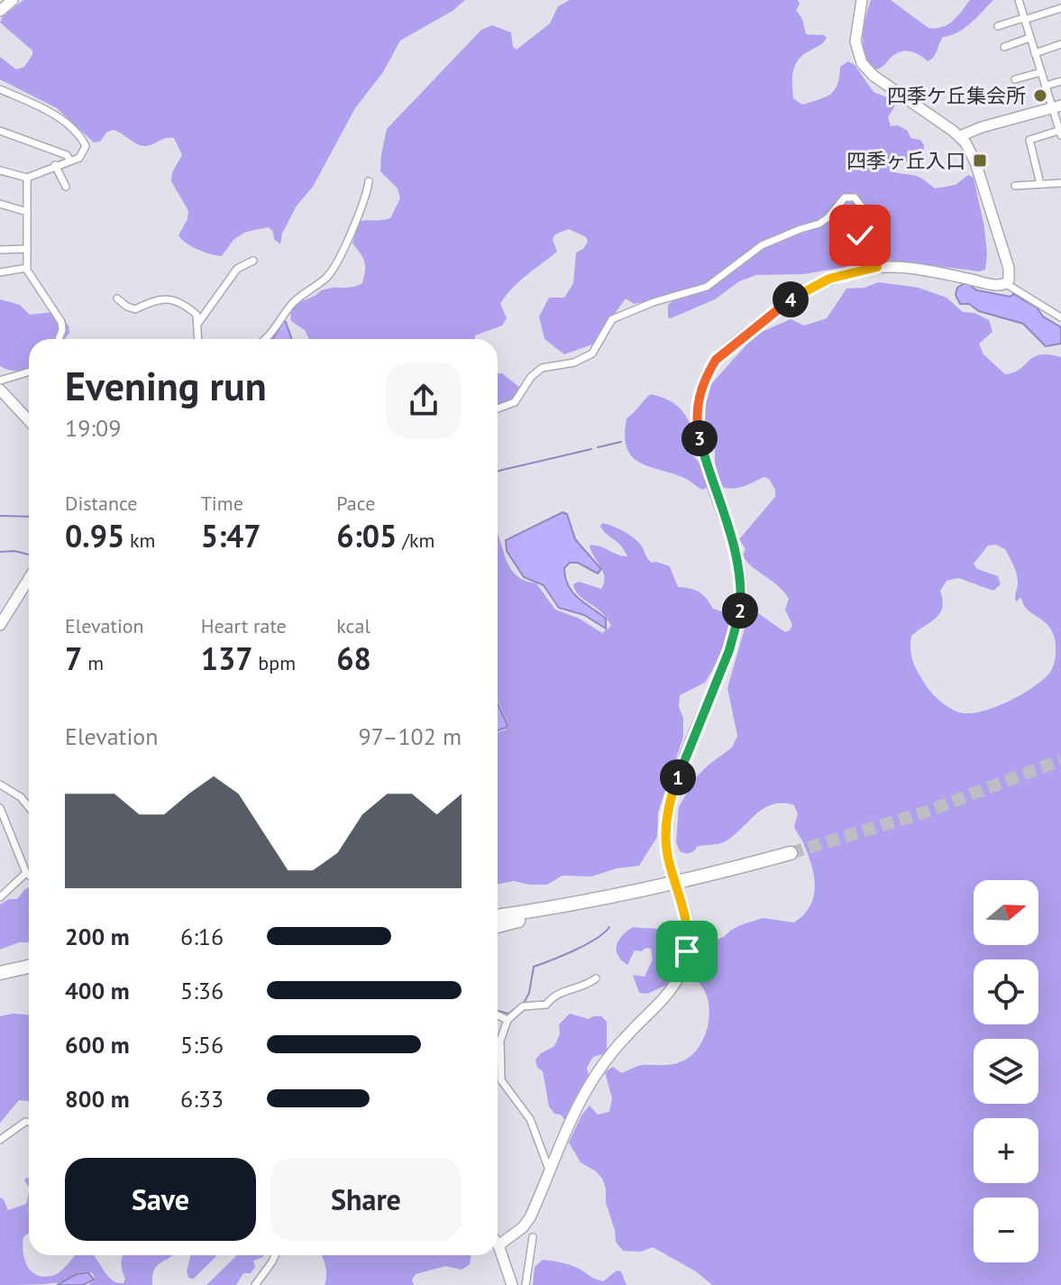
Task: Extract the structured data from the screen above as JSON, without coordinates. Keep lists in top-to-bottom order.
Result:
{
  "places": {
    "other": ["四季ケ丘集会所"],
    "transit": ["四季ヶ丘入口"]
  },
  "north": "right",
  "page": {
    "pins": [
      "4",
      "3",
      "2",
      "1"
    ],
    "heading": ["Evening run", "19:09"],
    "stats": [
      ["Distance", "0.95 km"],
      ["Time", "5:47"],
      ["Pace", "6:05 /km"],
      ["Elevation", "7 m"],
      ["Heart rate", "137 bpm"],
      ["kcal", "68"]
    ],
    "chart": ["Elevation", "97–102 m"],
    "map_buttons": ["+", "−"],
    "list": [
      {
        "name": "200 m",
        "note": "6:16"
      },
      {
        "name": "400 m",
        "note": "5:36"
      },
      {
        "name": "600 m",
        "note": "5:56"
      },
      {
        "name": "800 m",
        "note": "6:33"
      }
    ],
    "buttons": ["Save", "Share"]
  }
}
